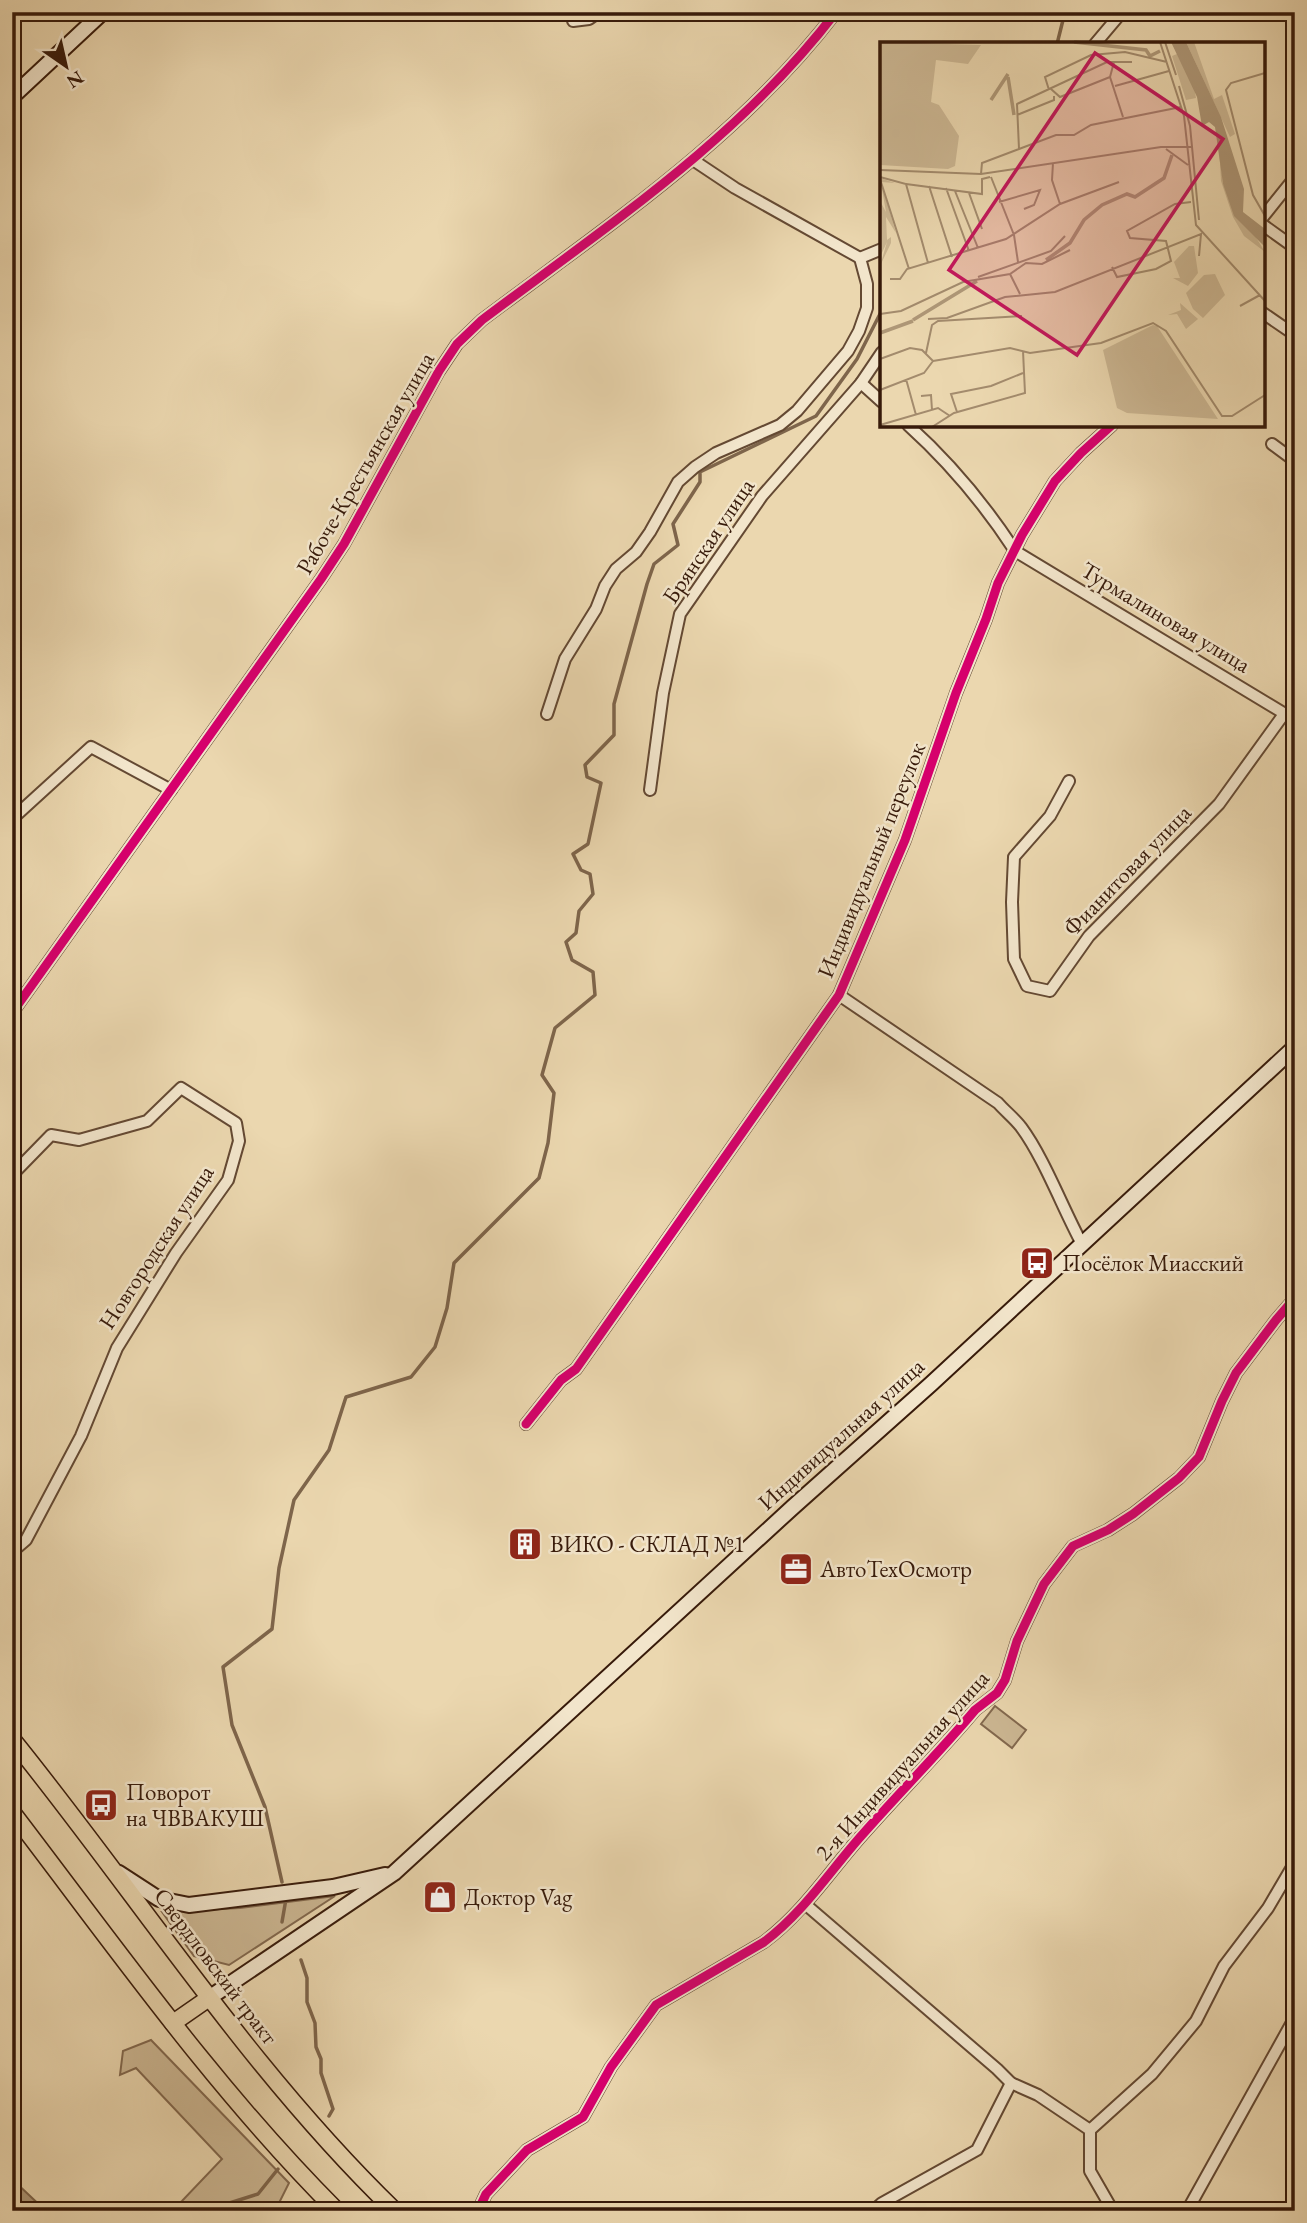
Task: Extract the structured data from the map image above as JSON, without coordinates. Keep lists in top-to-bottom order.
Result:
{
  "streets": {
    "main road": ["Индивидуальная улица", "Свердловский тракт"],
    "street": [
      "Рабоче-Крестьянская улица",
      "Брянская улица",
      "Турмалиновая улица",
      "Индивидуальный переулок",
      "Фианитовая улица",
      "Новгородская улица",
      "2-я Индивидуальная улица"
    ]
  },
  "crossings": [
    ["Турмалиновая улица", "Индивидуальный переулок"],
    ["Турмалиновая улица", "Фианитовая улица"],
    ["Индивидуальный переулок", "Индивидуальная улица"],
    ["Индивидуальная улица", "Свердловский тракт"]
  ],
  "places": {
    "bus stop": ["Посёлок Миасский", "Поворот на ЧВВАКУШ"],
    "building": ["ВИКО - СКЛАД №1"],
    "office": ["АвтоТехОсмотр"],
    "shop": ["Доктор Vag"]
  },
  "north": "bottom right"
}
